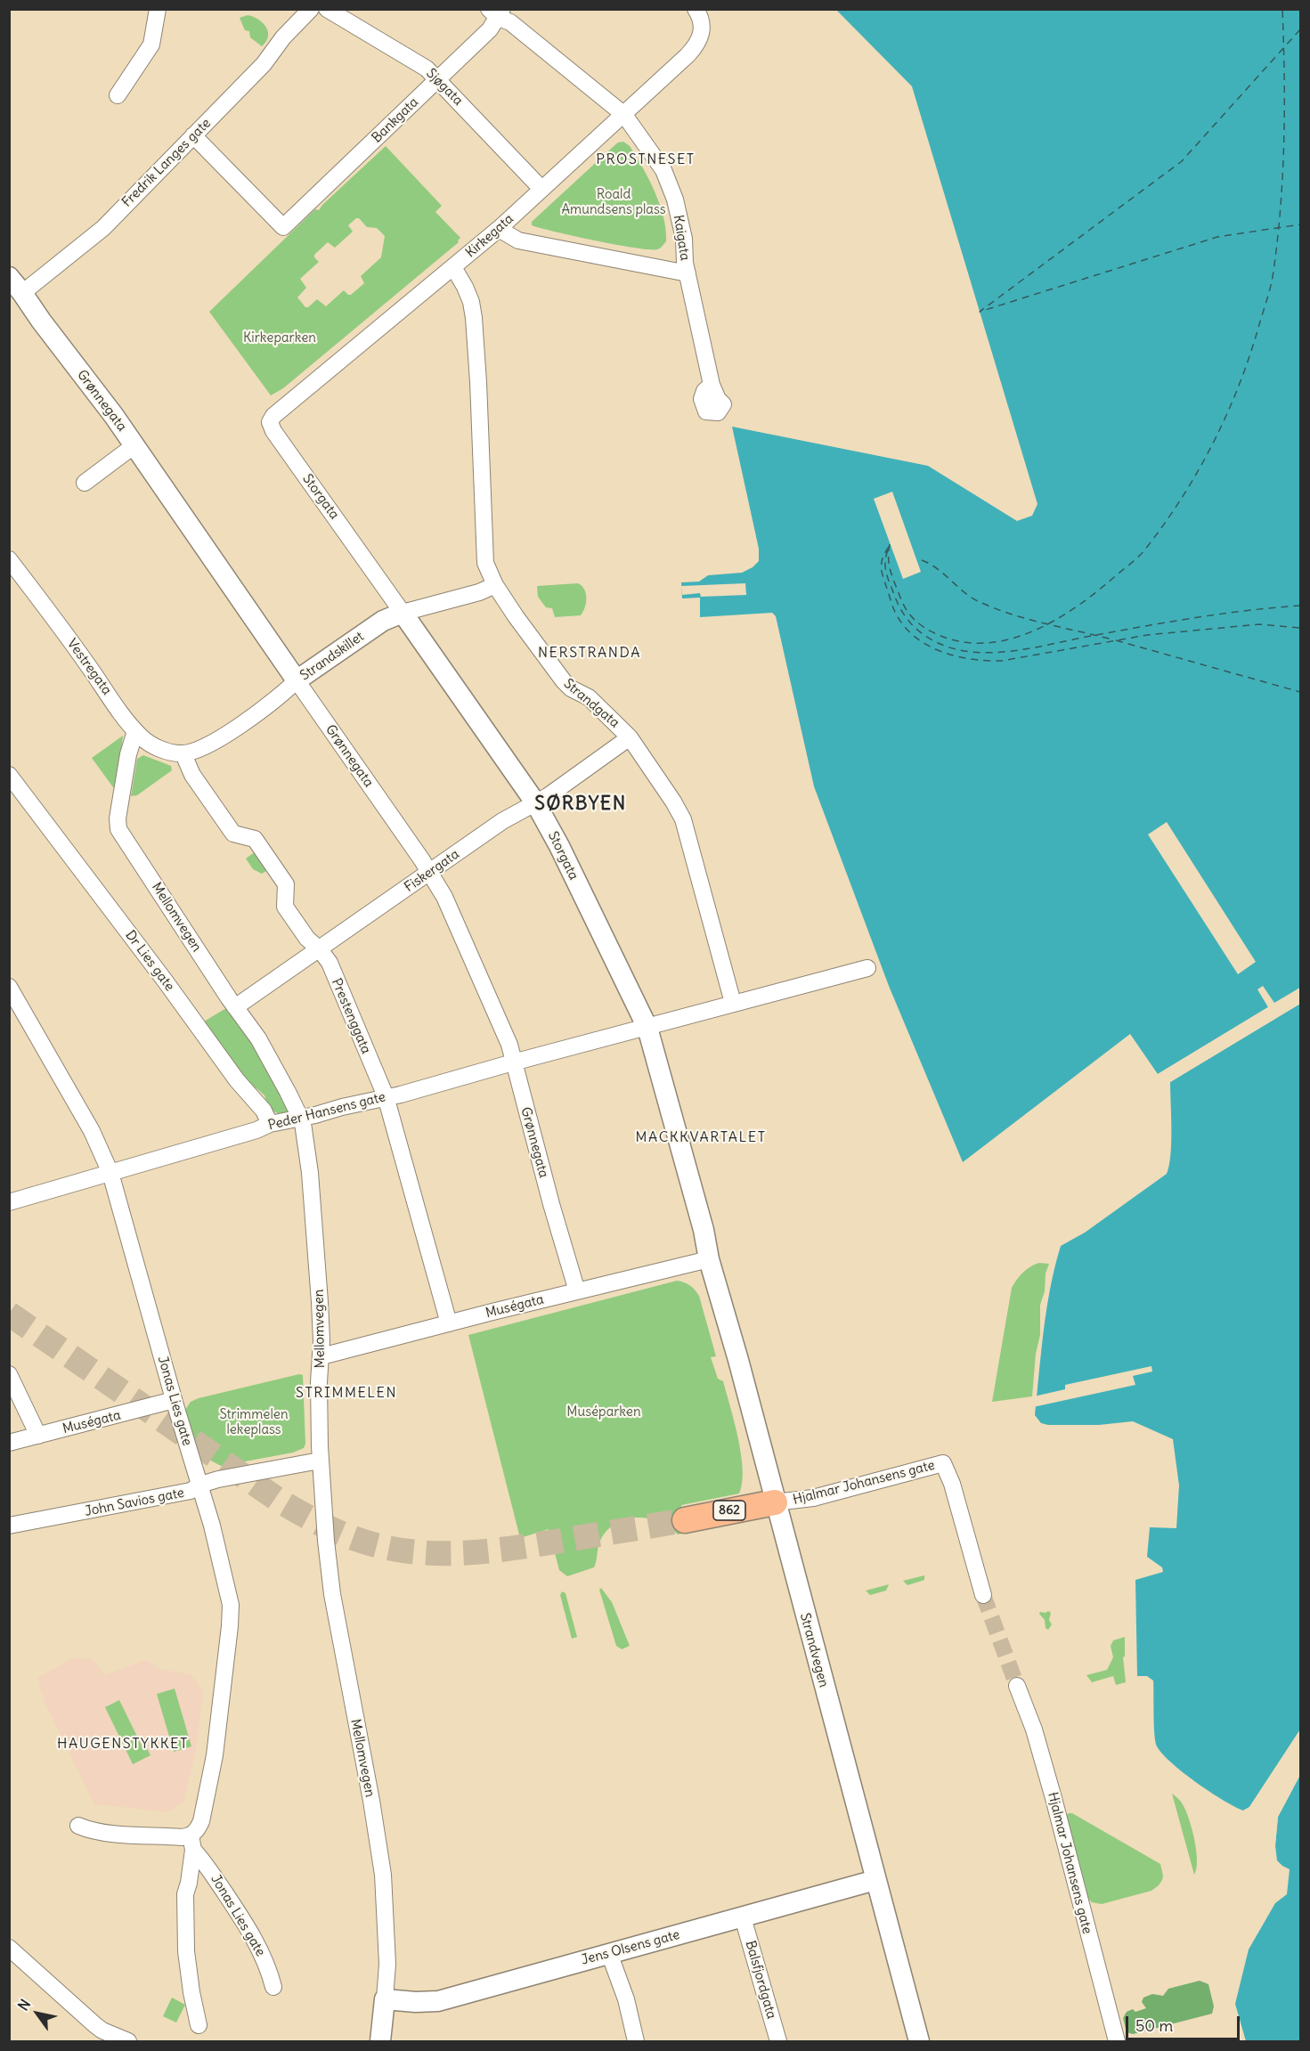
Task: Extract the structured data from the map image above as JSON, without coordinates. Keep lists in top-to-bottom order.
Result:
{
  "streets": {
    "main road": ["862"],
    "street": [
      "Sjøgata",
      "Bankgata",
      "Fredrik Langes gate",
      "Kirkegata",
      "Kaigata",
      "Grønnegata",
      "Storgata",
      "Strandskillet",
      "Vestregata",
      "Strandgata",
      "Fiskergata",
      "Mellomvegen",
      "Dr Lies gate",
      "Prestenggata",
      "Peder Hansens gate",
      "Muségata",
      "Jonas Lies gate",
      "Hjalmar Johansens gate",
      "John Savios gate",
      "Strandvegen",
      "Jens Olsens gate",
      "Balsfjordgata"
    ]
  },
  "crossings": [
    ["Sjøgata", "Bankgata"],
    ["Sjøgata", "Kirkegata"],
    ["Bankgata", "Fredrik Langes gate"],
    ["Bankgata", "Kaigata"],
    ["Fredrik Langes gate", "Grønnegata"],
    ["Kirkegata", "Kaigata"],
    ["Kirkegata", "Storgata"],
    ["Kirkegata", "Strandgata"],
    ["Grønnegata", "Strandskillet"],
    ["Grønnegata", "Fiskergata"],
    ["Grønnegata", "Peder Hansens gate"],
    ["Grønnegata", "Muségata"],
    ["Storgata", "Strandskillet"],
    ["Storgata", "Fiskergata"],
    ["Storgata", "Peder Hansens gate"],
    ["Storgata", "Muségata"],
    ["Storgata", "Strandvegen"],
    ["Strandskillet", "Vestregata"],
    ["Strandskillet", "Strandgata"],
    ["Strandskillet", "Prestenggata"],
    ["Vestregata", "Mellomvegen"],
    ["Vestregata", "Prestenggata"],
    ["Strandgata", "Fiskergata"],
    ["Strandgata", "Peder Hansens gate"],
    ["Fiskergata", "Mellomvegen"],
    ["Fiskergata", "Prestenggata"],
    ["Mellomvegen", "Peder Hansens gate"],
    ["Mellomvegen", "Muségata"],
    ["Mellomvegen", "John Savios gate"],
    ["Mellomvegen", "Jens Olsens gate"],
    ["Dr Lies gate", "Peder Hansens gate"],
    ["Prestenggata", "Peder Hansens gate"],
    ["Prestenggata", "Muségata"],
    ["Peder Hansens gate", "Jonas Lies gate"],
    ["Muségata", "Jonas Lies gate"],
    ["Muségata", "Strandvegen"],
    ["Jonas Lies gate", "John Savios gate"],
    ["Hjalmar Johansens gate", "862"],
    ["Hjalmar Johansens gate", "Strandvegen"],
    ["862", "Strandvegen"],
    ["Strandvegen", "Jens Olsens gate"],
    ["Jens Olsens gate", "Balsfjordgata"]
  ],
  "districts": [
    "PROSTNESET",
    "NERSTRANDA",
    "SØRBYEN",
    "MACKKVARTALET",
    "STRIMMELEN",
    "HAUGENSTYKKET"
  ],
  "parks": [
    "Roald Amundsens plass",
    "Kirkeparken",
    "Muséparken",
    "Strimmelen lekeplass"
  ],
  "scale_bar": "50 m",
  "north": "top left"
}
